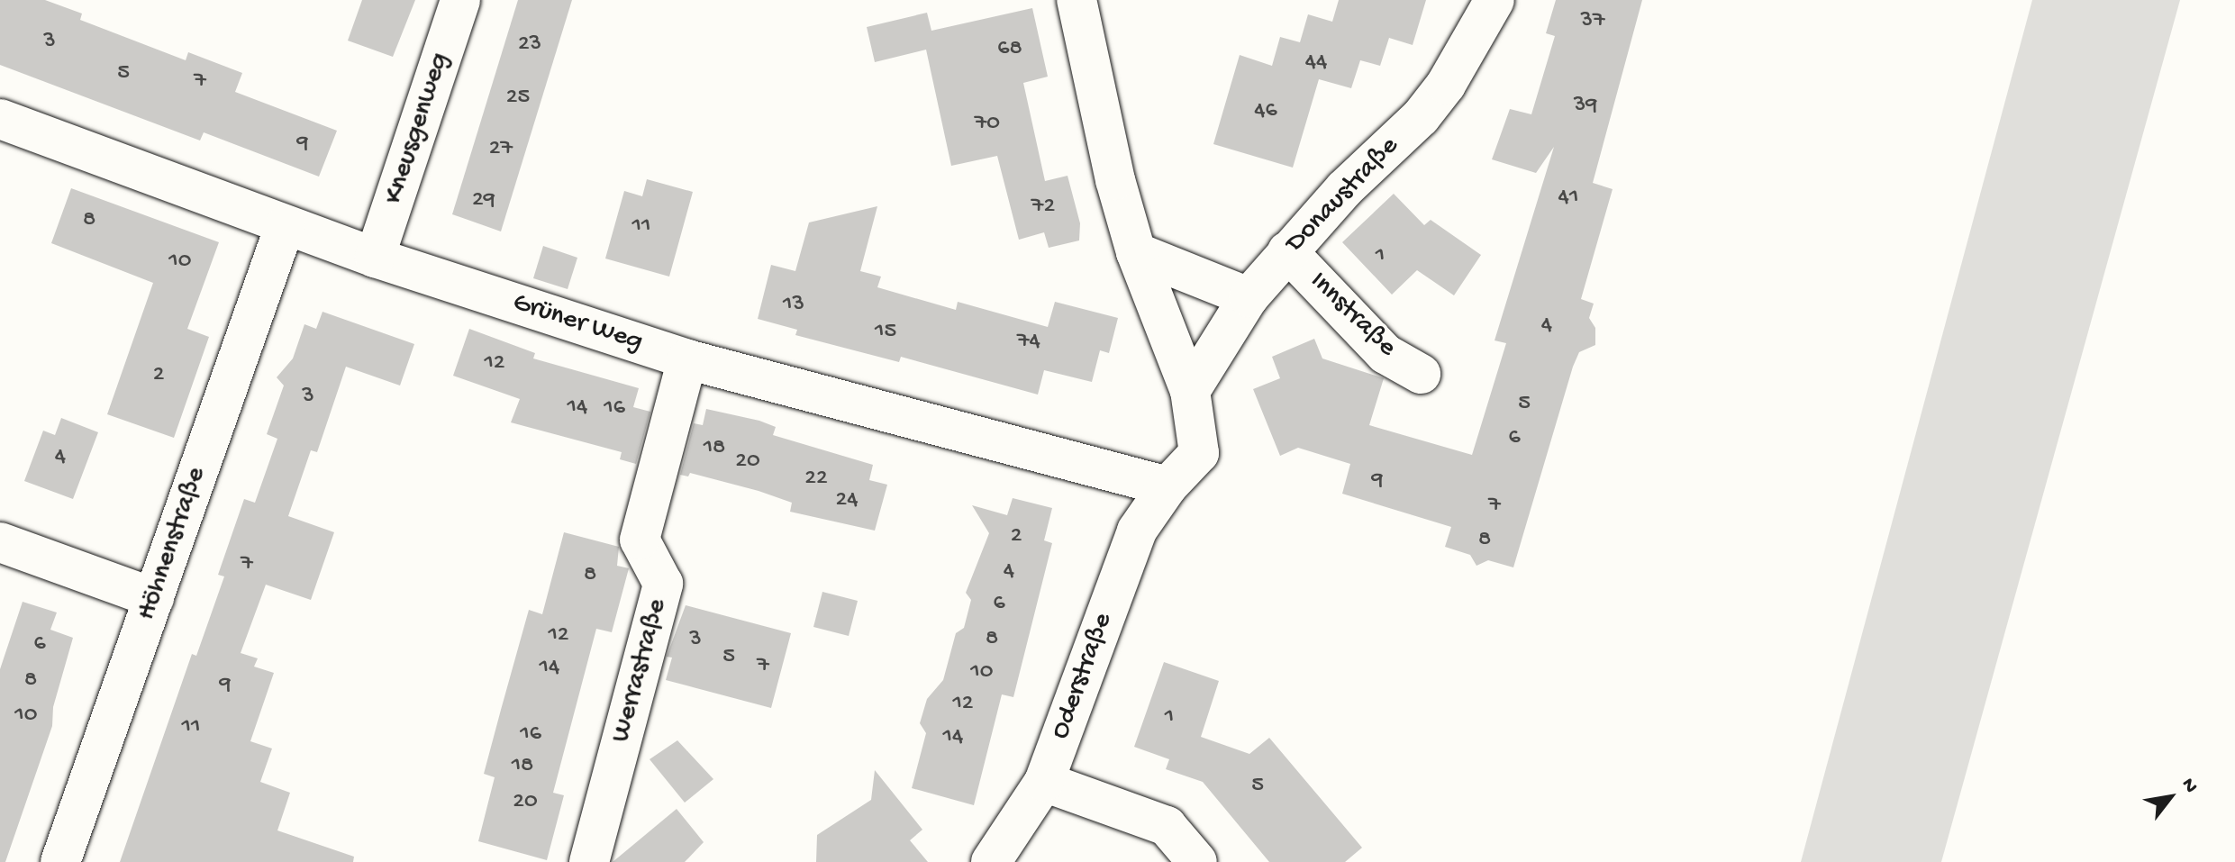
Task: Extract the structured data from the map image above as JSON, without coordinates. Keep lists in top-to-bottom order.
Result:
{
  "streets": {
    "street": [
      "Kneusgenweg",
      "Donaustraße",
      "Innstraße",
      "Grüner Weg",
      "Höhnenstraße",
      "Werrastraße",
      "Oderstraße"
    ]
  },
  "crossings": [
    ["Kneusgenweg", "Grüner Weg"],
    ["Donaustraße", "Innstraße"],
    ["Donaustraße", "Oderstraße"],
    ["Grüner Weg", "Höhnenstraße"],
    ["Grüner Weg", "Werrastraße"],
    ["Grüner Weg", "Oderstraße"]
  ],
  "house_numbers": [
    "37",
    "3",
    "23",
    "68",
    "44",
    "5",
    "7",
    "25",
    "39",
    "46",
    "70",
    "9",
    "27",
    "41",
    "29",
    "72",
    "8",
    "11",
    "1",
    "10",
    "13",
    "4",
    "15",
    "74",
    "12",
    "2",
    "3",
    "5",
    "14",
    "16",
    "6",
    "18",
    "4",
    "20",
    "22",
    "9",
    "24",
    "7",
    "2",
    "8",
    "7",
    "4",
    "8",
    "6",
    "12",
    "8",
    "3",
    "6",
    "5",
    "7",
    "14",
    "10",
    "8",
    "9",
    "12",
    "10",
    "1",
    "11",
    "16",
    "14",
    "18",
    "5",
    "20"
  ],
  "north": "top right"
}
